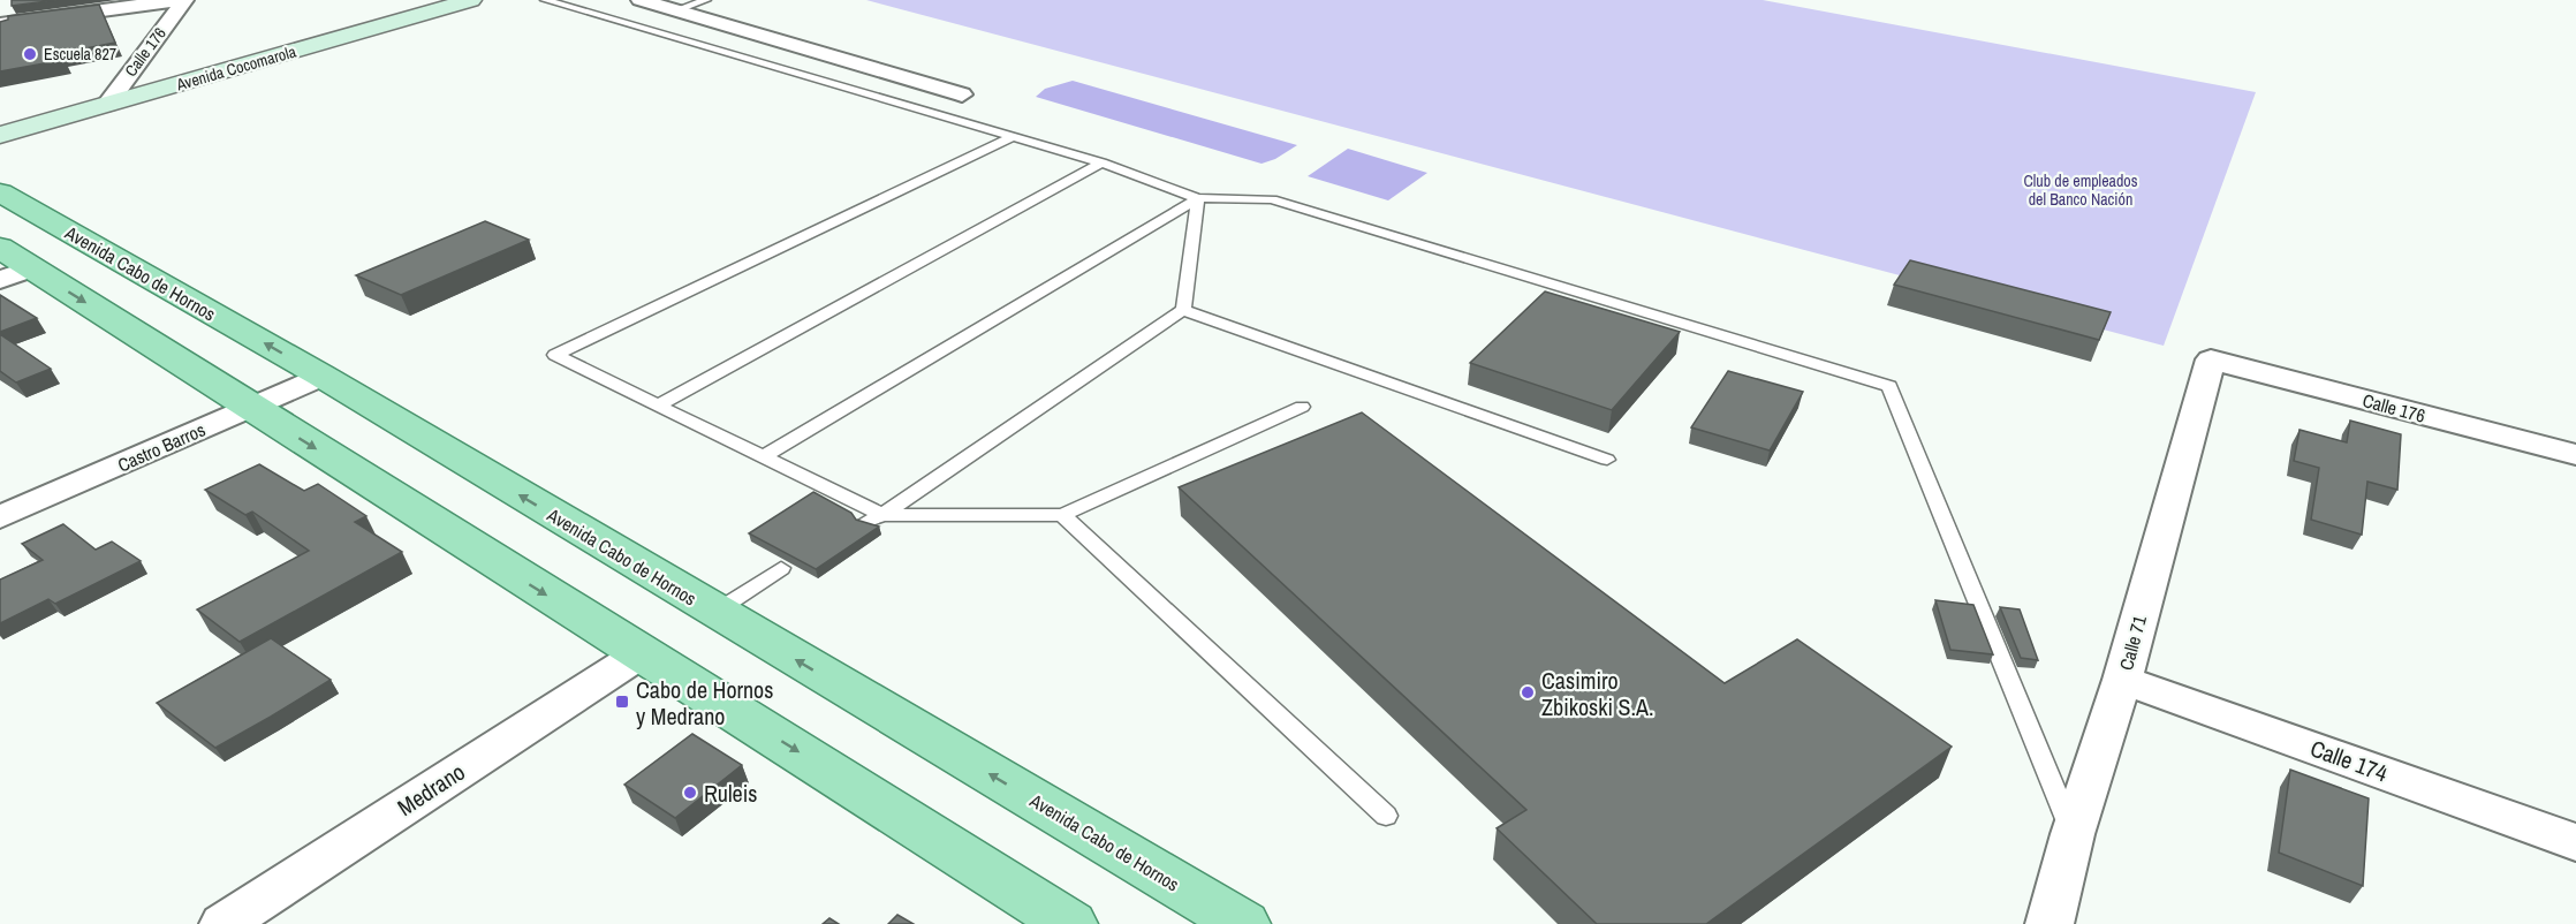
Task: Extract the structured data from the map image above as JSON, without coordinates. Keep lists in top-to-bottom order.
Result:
{
  "streets": {
    "main road": ["Avenida Cocomarola", "Avenida Cabo de Hornos"],
    "street": [
      "Calle 176",
      "Castro Barros",
      "Calle 71",
      "Calle 174",
      "Medrano"
    ]
  },
  "crossings": [
    ["Calle 176", "Avenida Cocomarola"],
    ["Calle 176", "Calle 71"],
    ["Avenida Cabo de Hornos", "Castro Barros"],
    ["Calle 71", "Calle 174"]
  ],
  "parks": ["Club de empleados del Banco Nación"],
  "places": {
    "other": ["Escuela 827", "Casimiro Zbikoski S.A.", "Ruleis"],
    "transit": ["Cabo de Hornos y Medrano"]
  }
}
